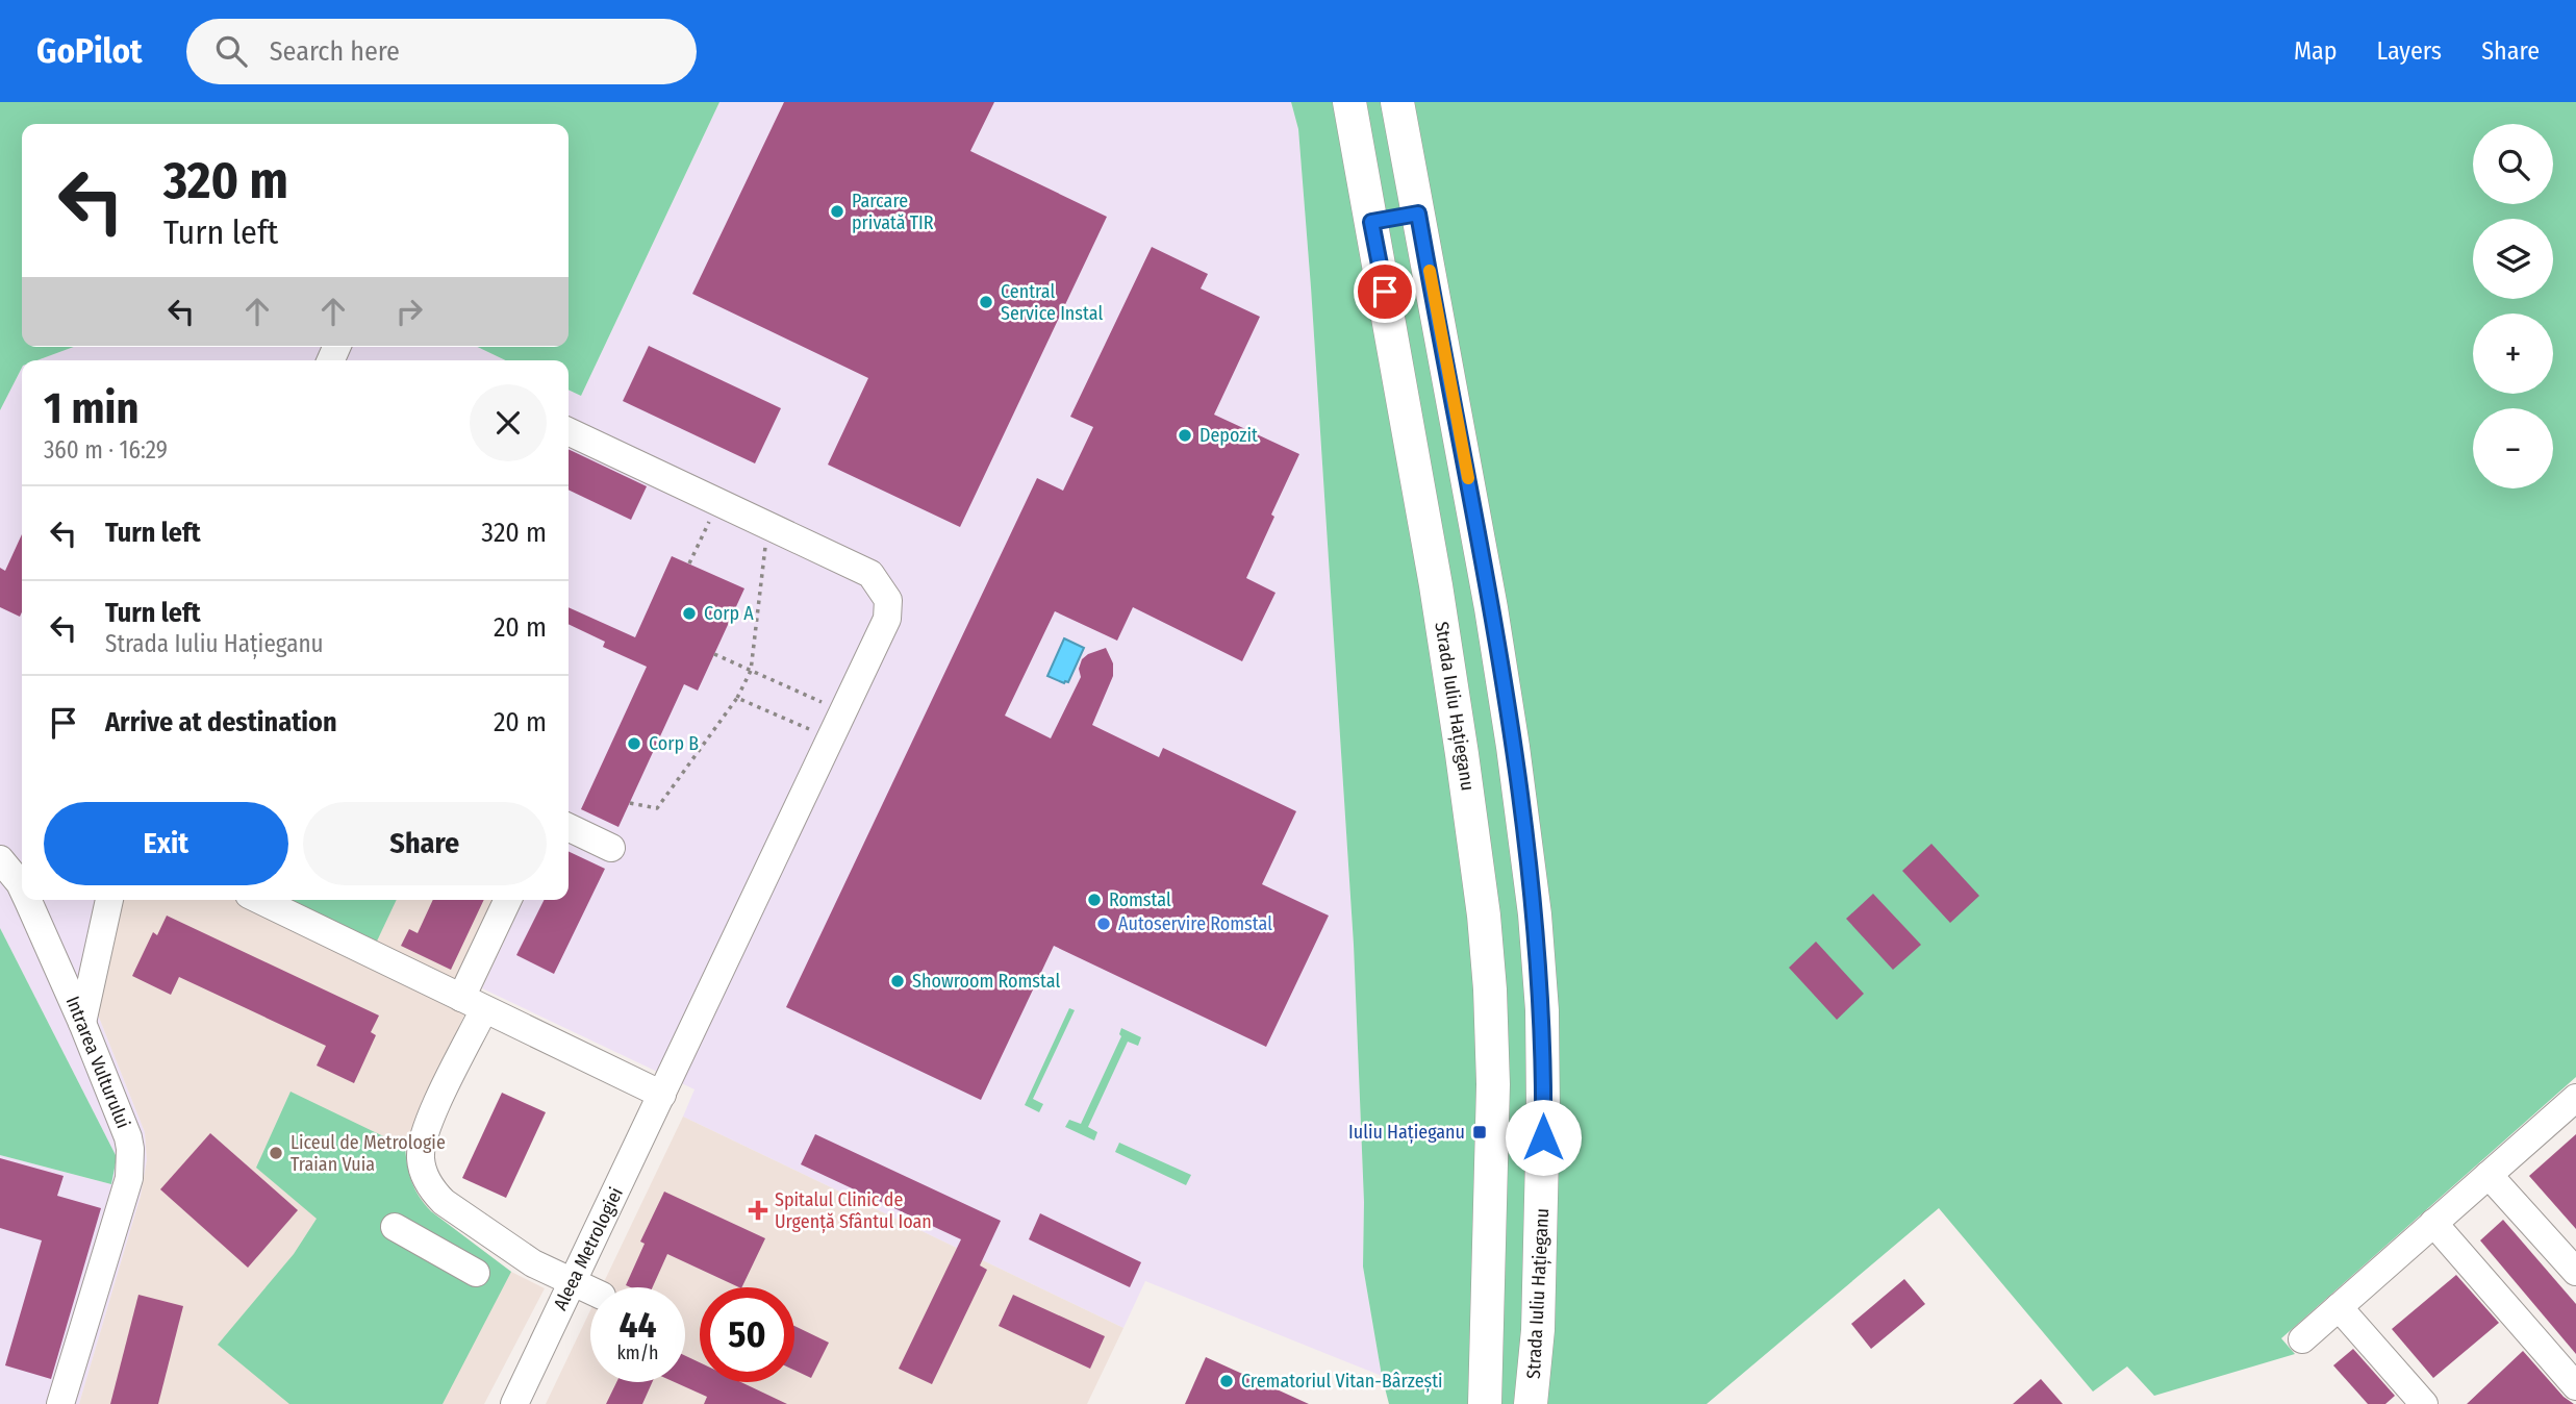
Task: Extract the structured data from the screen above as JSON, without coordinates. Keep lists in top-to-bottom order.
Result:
{
  "streets": {
    "main road": ["Strada Iuliu Hațieganu"],
    "street": ["Intrarea Vulturului", "Aleea Metrologiei"]
  },
  "places": {
    "other": [
      "Parcare privată TIR",
      "Central Service Instal",
      "Depozit",
      "Corp A",
      "Corp B",
      "Romstal",
      "Autoservire Romstal",
      "Showroom Romstal",
      "Liceul de Metrologie Traian Vuia",
      "Crematoriul Vitan-Bârzești"
    ],
    "transit": ["Iuliu Hațieganu"],
    "health": ["Spitalul Clinic de Urgență Sfântul Ioan"]
  },
  "page": {
    "header": "GoPilot",
    "search": "Search here",
    "nav": ["Map", "Layers", "Share"],
    "map_buttons": ["+", "−"],
    "turn": ["320 m", "Turn left"],
    "heading": ["1 min", "360 m · 16:29"],
    "list": [
      {
        "name": "Turn left",
        "value": "320 m"
      },
      {
        "name": "Turn left",
        "note": "Strada Iuliu Hațieganu",
        "value": "20 m"
      },
      {
        "name": "Arrive at destination",
        "value": "20 m"
      }
    ],
    "buttons": ["Exit", "Share"],
    "speed": "44 km/h",
    "limit": "50"
  }
}
